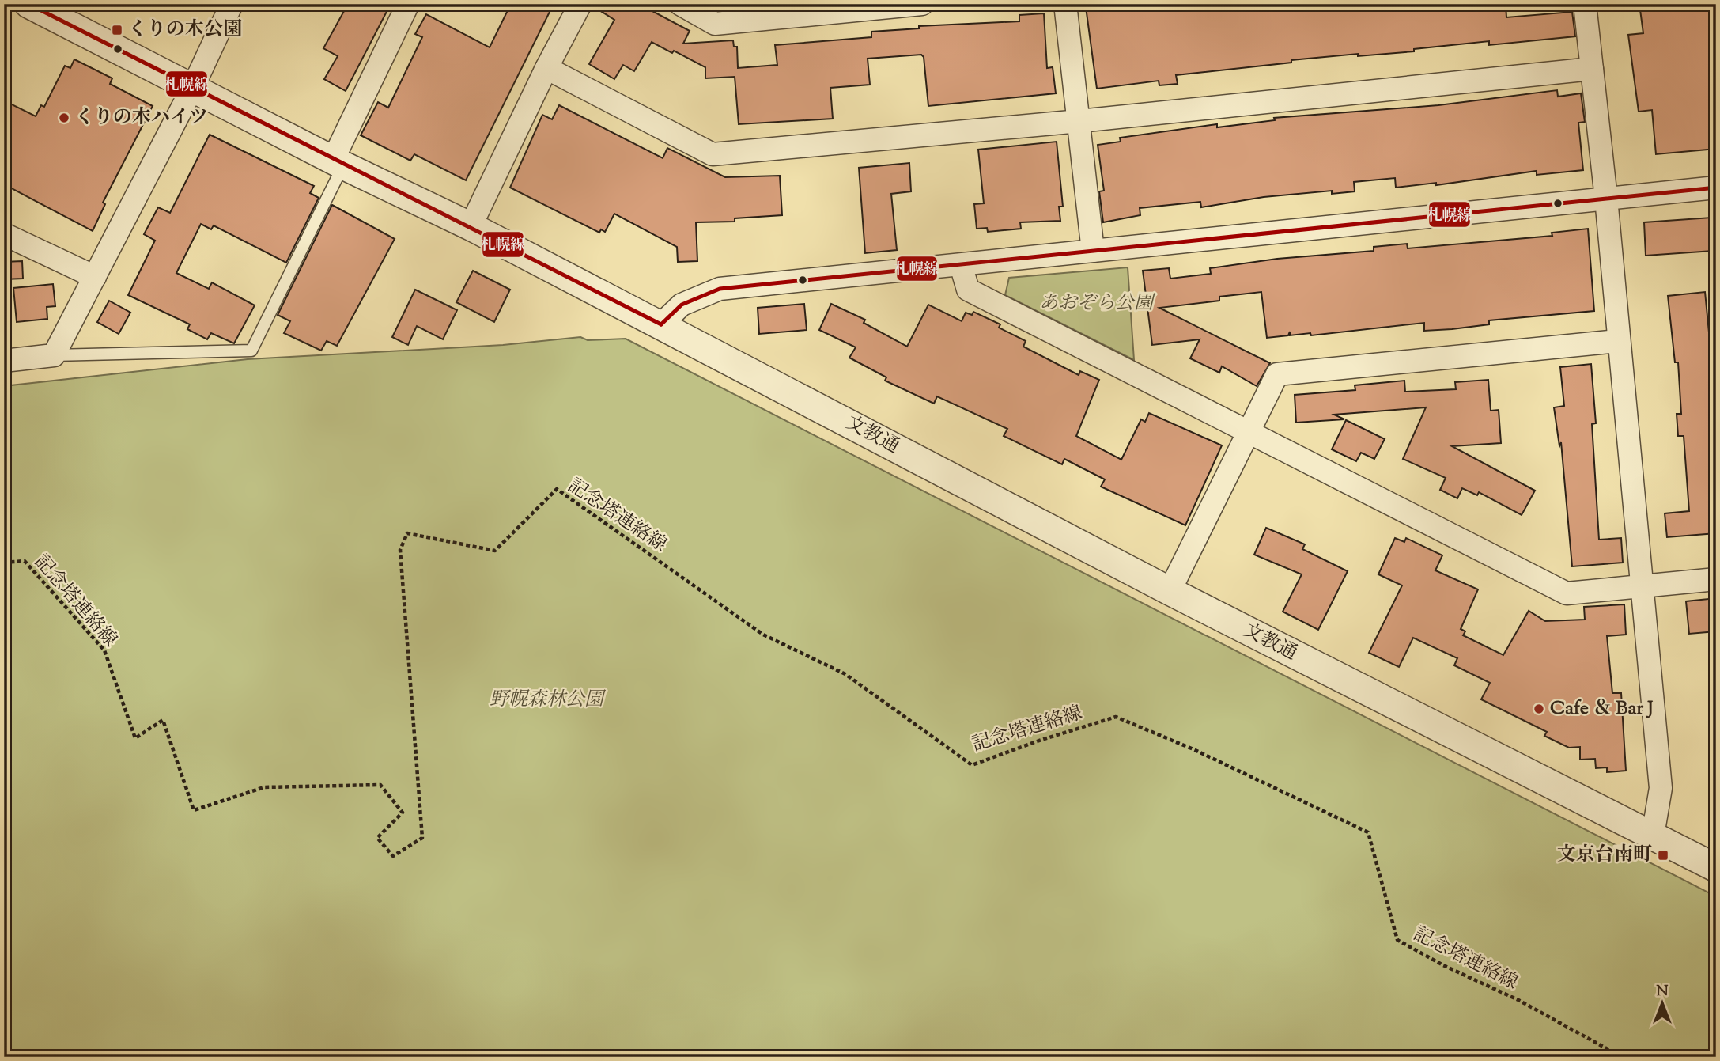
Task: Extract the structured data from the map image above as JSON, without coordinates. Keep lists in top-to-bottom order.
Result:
{
  "streets": {
    "street": ["文教通"],
    "path": ["記念塔連絡線"]
  },
  "parks": ["あおぞら公園", "野幌森林公園"],
  "places": {
    "transit": ["くりの木公園", "文京台南町"],
    "other": ["くりの木ハイツ", "Cafe ＆ Bar J"]
  },
  "lines": ["transit line 札幌線"],
  "north": "top"
}
